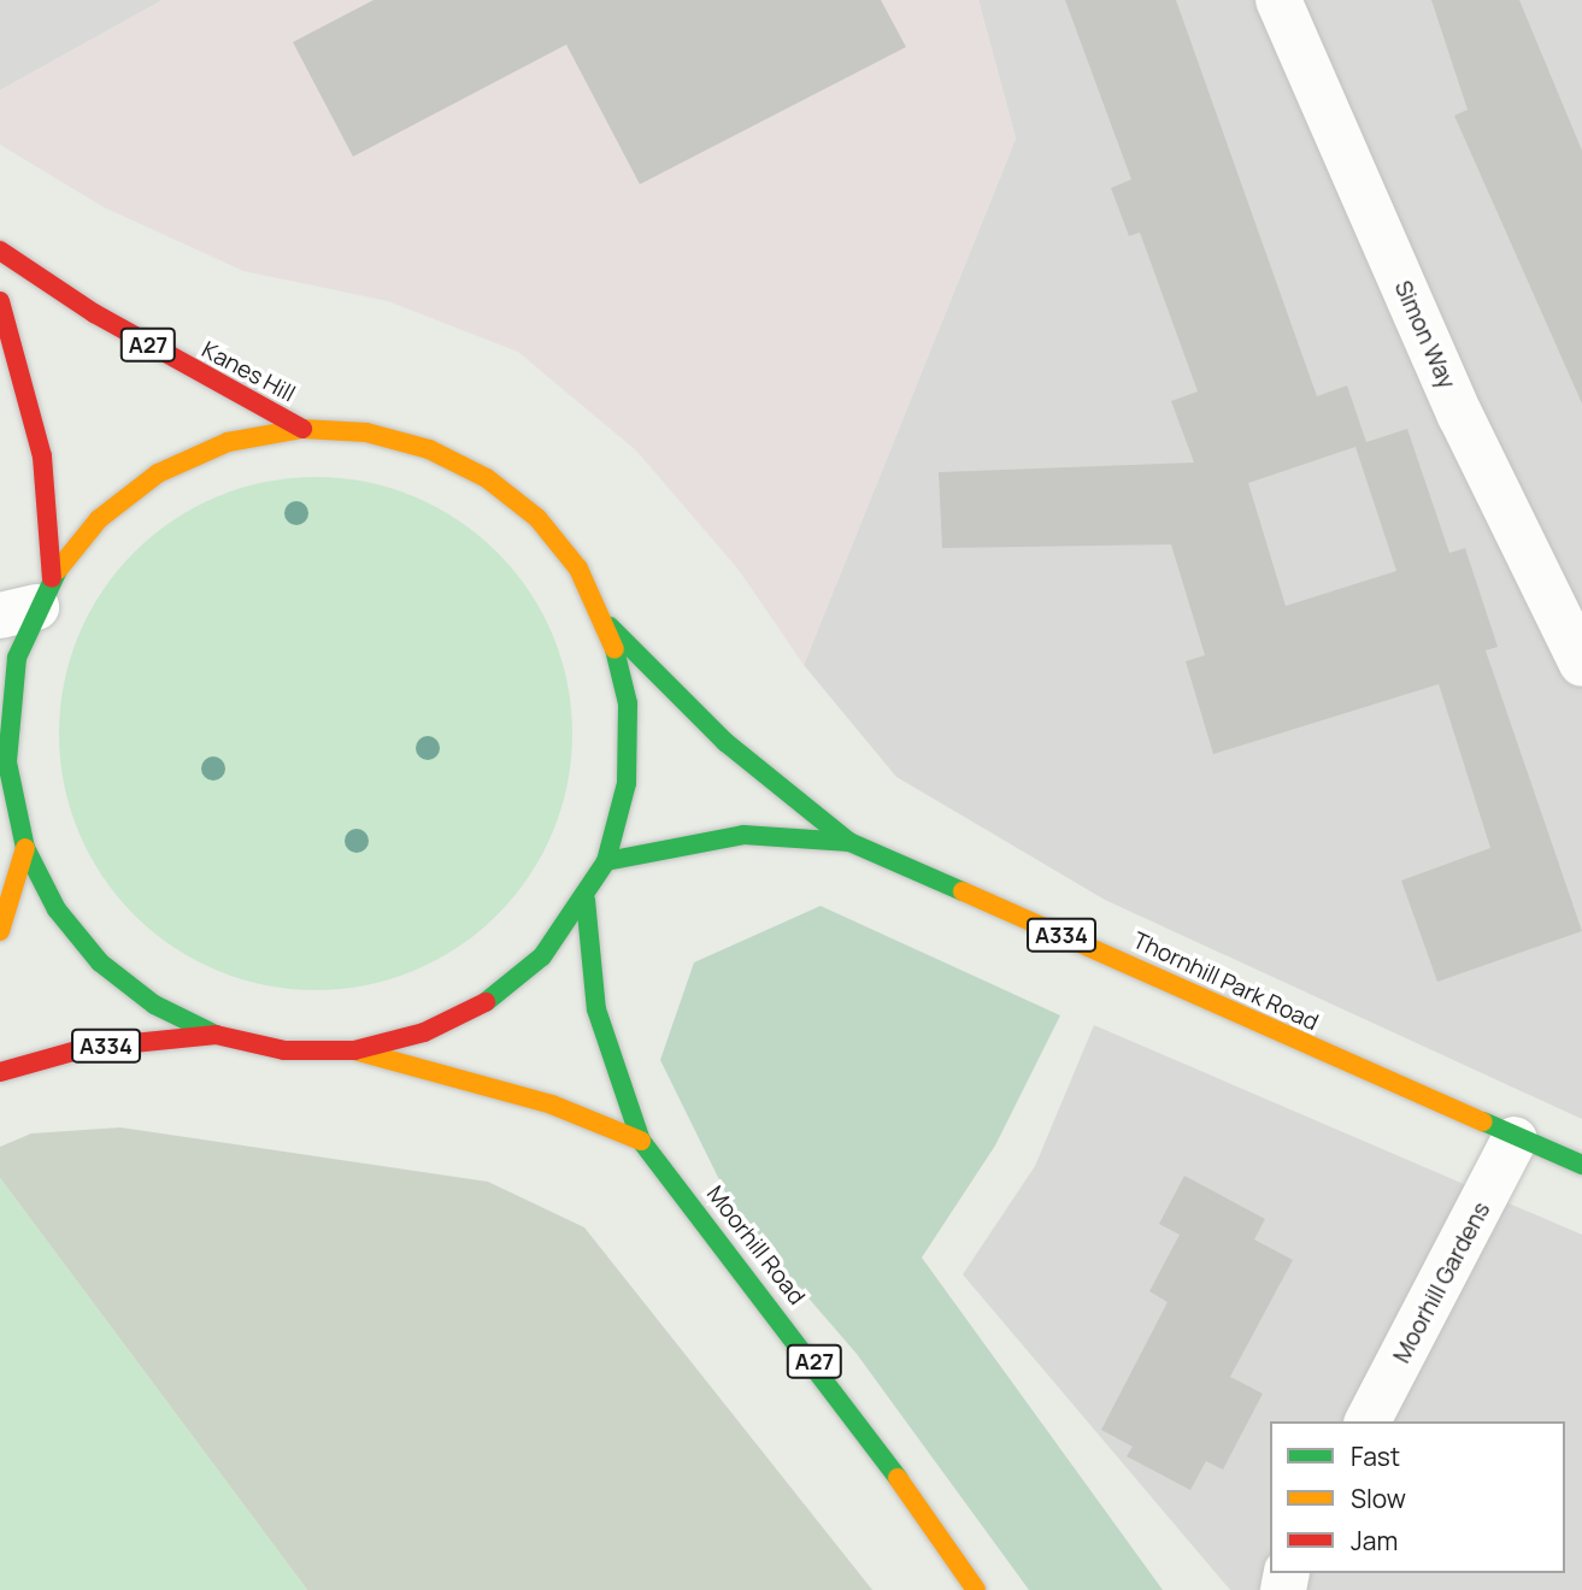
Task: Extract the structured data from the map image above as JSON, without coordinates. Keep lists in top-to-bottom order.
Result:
{
  "streets": {
    "main road": [
      "A27",
      "Kanes Hill",
      "A334",
      "Thornhill Park Road",
      "Moorhill Road"
    ],
    "street": ["Simon Way", "Moorhill Gardens"]
  },
  "crossings": [
    ["Thornhill Park Road", "Moorhill Gardens"]
  ],
  "legend": ["Fast", "Slow", "Jam"]
}
